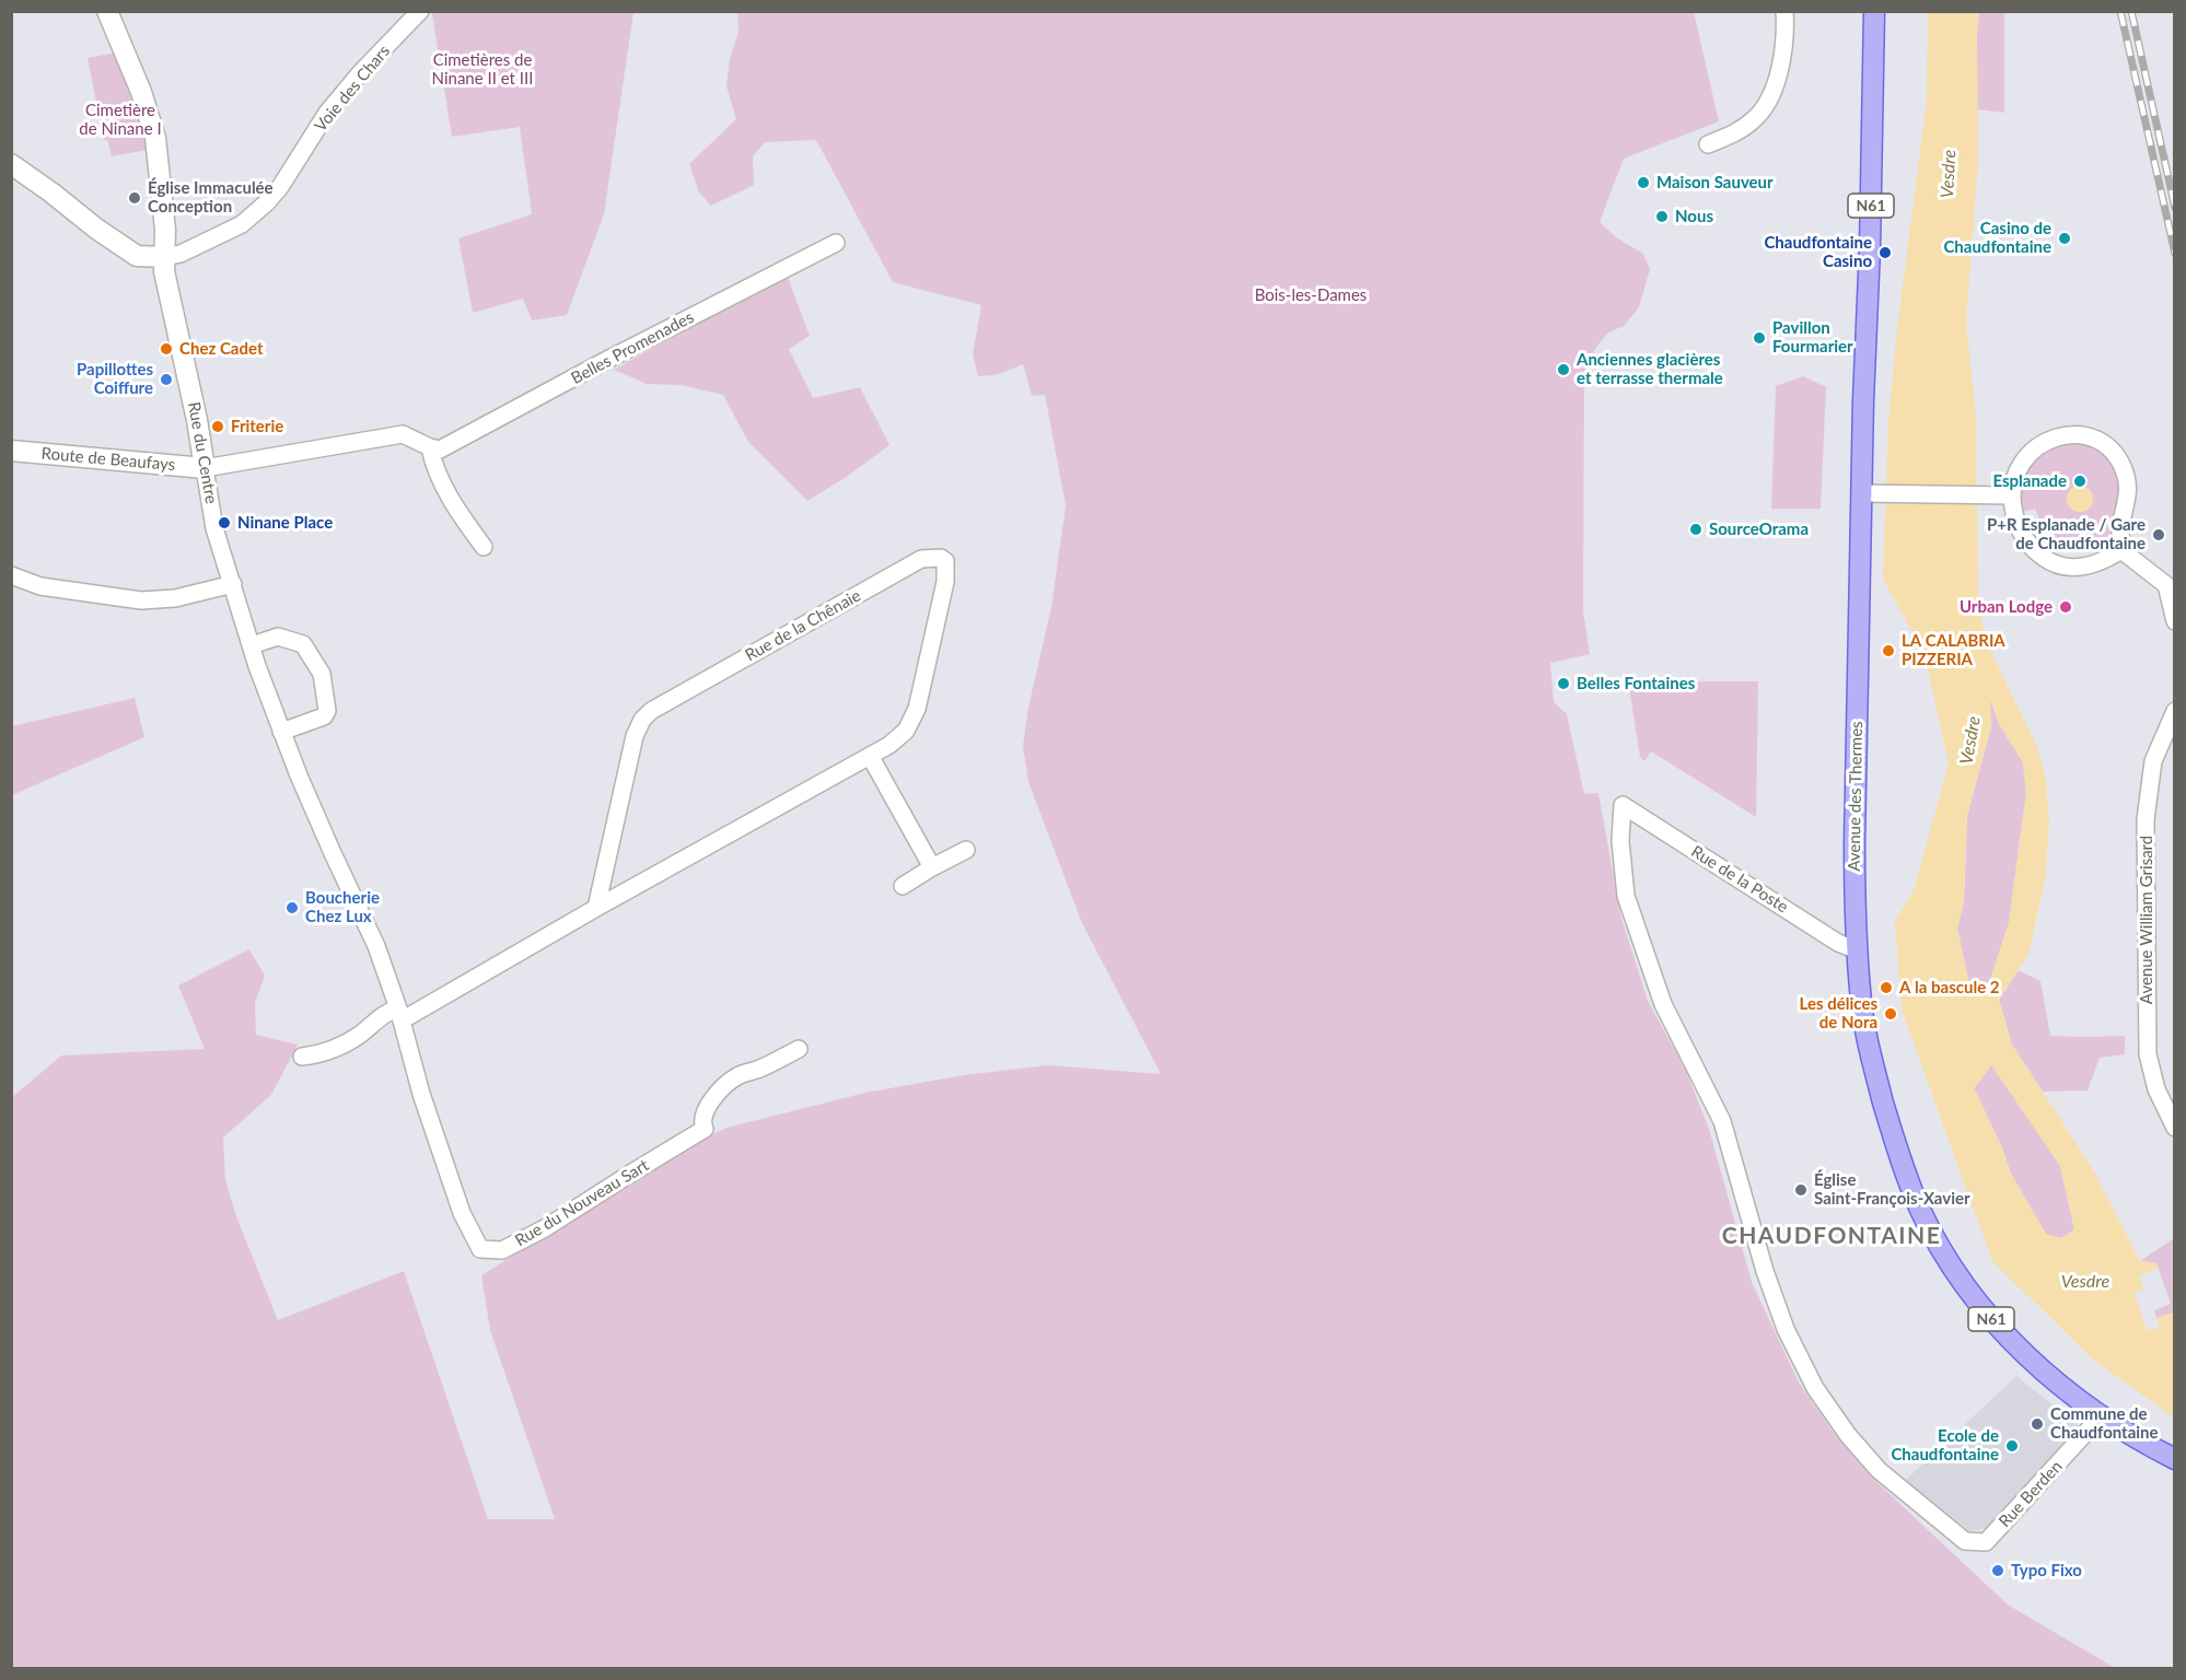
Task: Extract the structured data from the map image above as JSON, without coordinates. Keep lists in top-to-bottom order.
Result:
{
  "streets": {
    "main road": ["N61", "Avenue des Thermes"],
    "street": [
      "Voie des Chars",
      "Belles Promenades",
      "Rue du Centre",
      "Route de Beaufays",
      "Rue de la Chênaie",
      "Rue de la Poste",
      "Avenue William Grisard",
      "Rue du Nouveau Sart",
      "Rue Berden"
    ]
  },
  "crossings": [
    ["Voie des Chars", "Rue du Centre"],
    ["Rue du Centre", "Route de Beaufays"],
    ["Rue du Centre", "Rue de la Chênaie"],
    ["Rue du Centre", "Rue du Nouveau Sart"],
    ["Rue de la Chênaie", "Rue du Nouveau Sart"],
    ["Avenue des Thermes", "Rue de la Poste"],
    ["Avenue des Thermes", "Rue Berden"],
    ["Rue de la Poste", "Rue Berden"]
  ],
  "districts": ["CHAUDFONTAINE"],
  "water": ["Vesdre"],
  "parks": ["Cimetières de Ninane II et III", "Cimetière de Ninane I", "Bois-les-Dames"],
  "places": [
    "Maison Sauveur",
    "Église Immaculée Conception",
    "Nous",
    "Casino de Chaudfontaine",
    "Chaudfontaine Casino",
    "Pavillon Fourmarier",
    "Chez Cadet",
    "Anciennes glacières et terrasse thermale",
    "Papillottes Coiffure",
    "Friterie",
    "Esplanade",
    "Ninane Place",
    "SourceOrama",
    "P+R Esplanade / Gare de Chaudfontaine",
    "Urban Lodge",
    "LA CALABRIA PIZZERIA",
    "Belles Fontaines",
    "Boucherie Chez Lux",
    "A la bascule 2",
    "Les délices de Nora",
    "Église Saint-François-Xavier",
    "Commune de Chaudfontaine",
    "Ecole de Chaudfontaine",
    "Typo Fixo"
  ]
}
